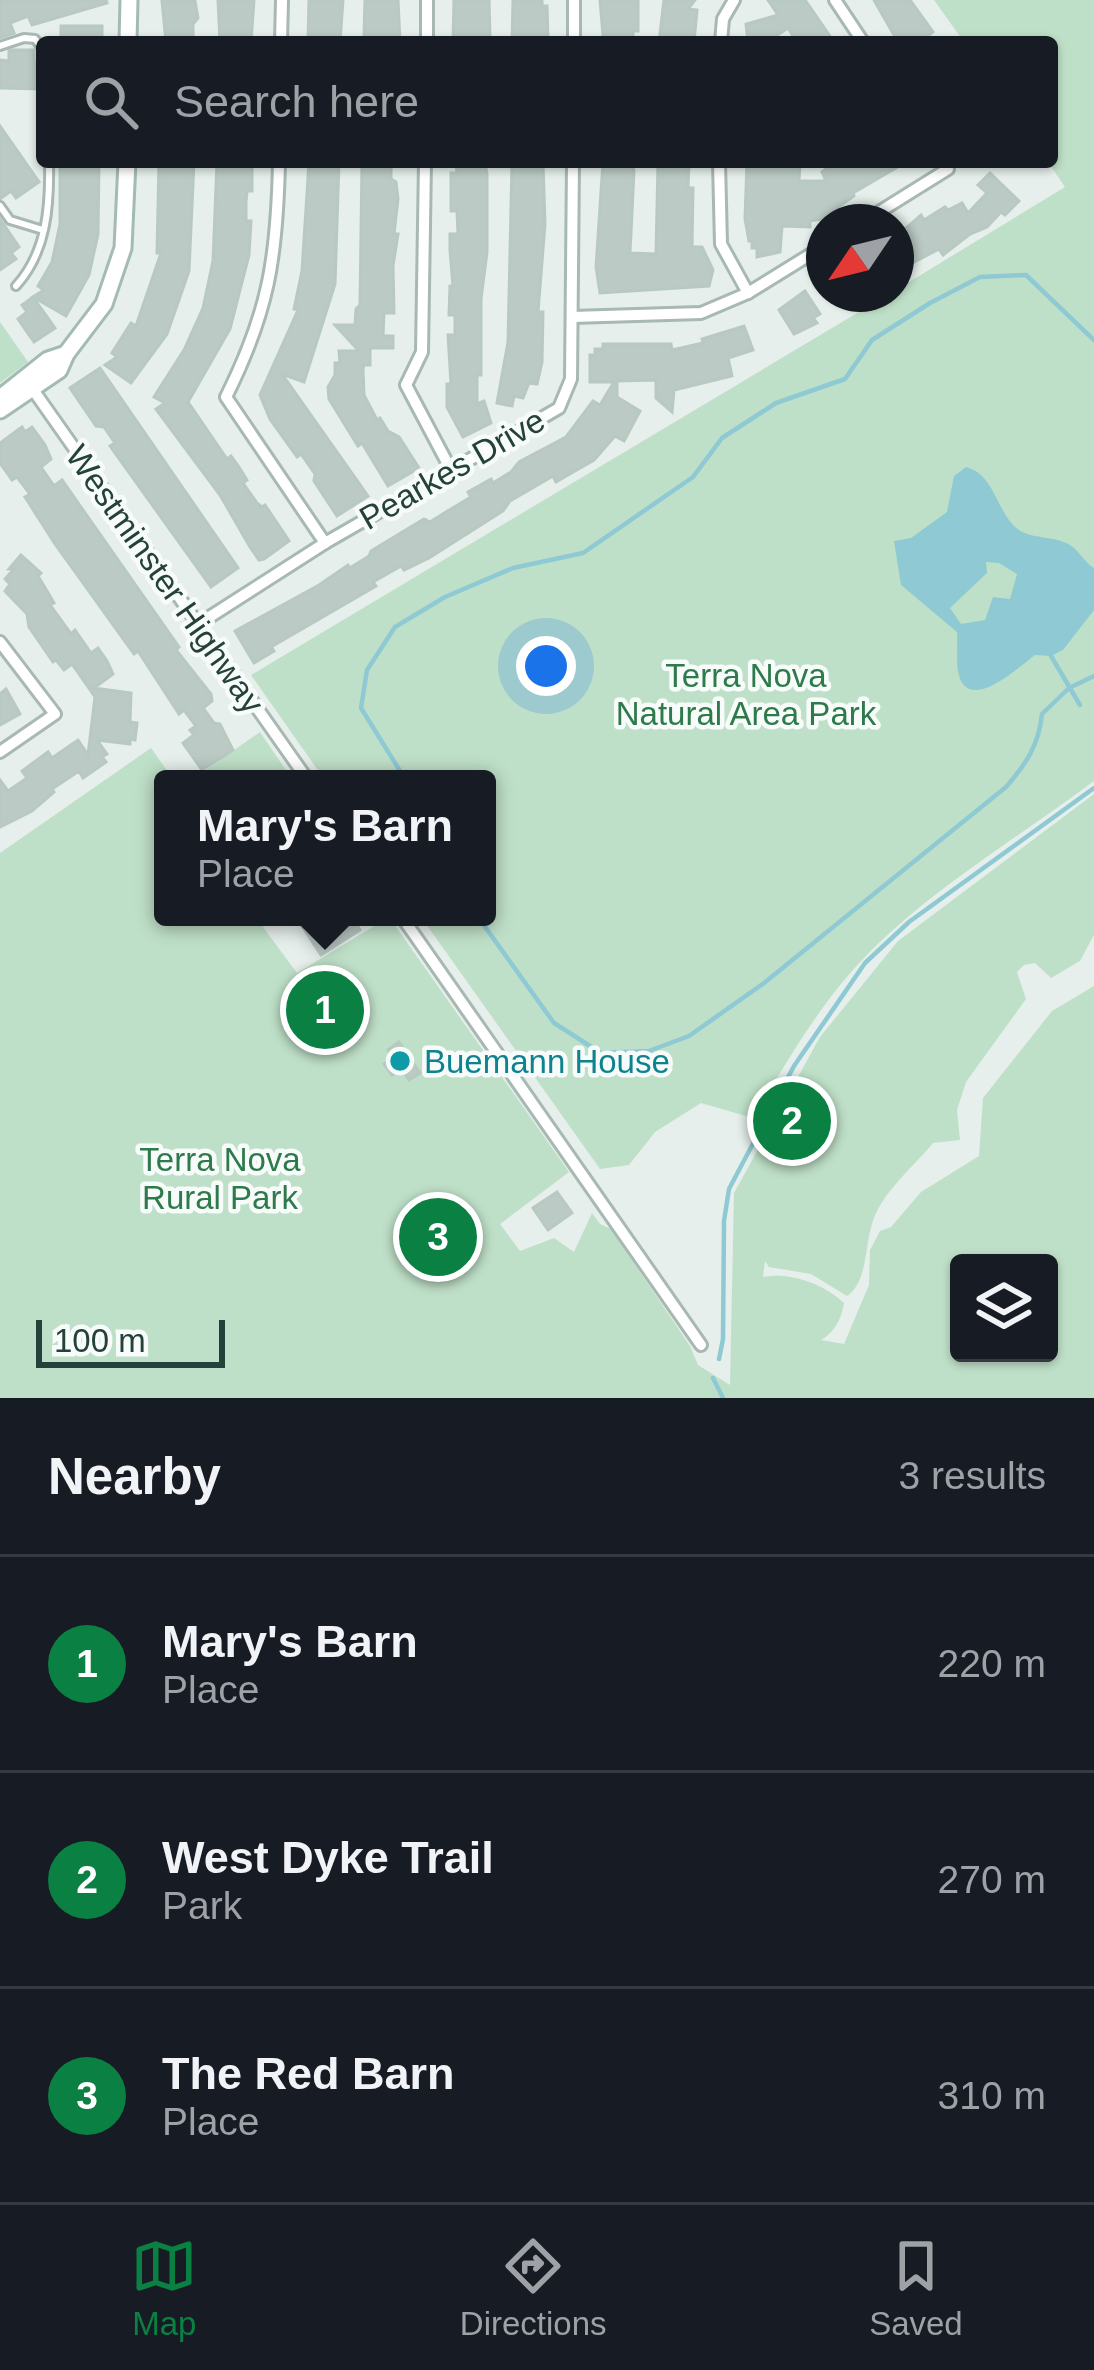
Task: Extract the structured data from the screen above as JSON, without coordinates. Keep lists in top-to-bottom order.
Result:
{
  "streets": {
    "street": ["Pearkes Drive", "Westminster Highway"]
  },
  "crossings": [
    ["Pearkes Drive", "Westminster Highway"]
  ],
  "parks": ["Terra Nova Natural Area Park", "Terra Nova Rural Park"],
  "places": ["Buemann House"],
  "scale_bar": "100 m",
  "north": "bottom left",
  "page": {
    "search": "Search here",
    "popup": ["Mary's Barn", "Place"],
    "pins": ["1", "2", "3"],
    "scale": "100 m",
    "heading": ["Nearby", "3 results"],
    "list": [
      {
        "mark": "1",
        "name": "Mary's Barn",
        "note": "Place",
        "value": "220 m"
      },
      {
        "mark": "2",
        "name": "West Dyke Trail",
        "note": "Park",
        "value": "270 m"
      },
      {
        "mark": "3",
        "name": "The Red Barn",
        "note": "Place",
        "value": "310 m"
      }
    ],
    "nav": ["Map", "Directions", "Saved"]
  }
}
